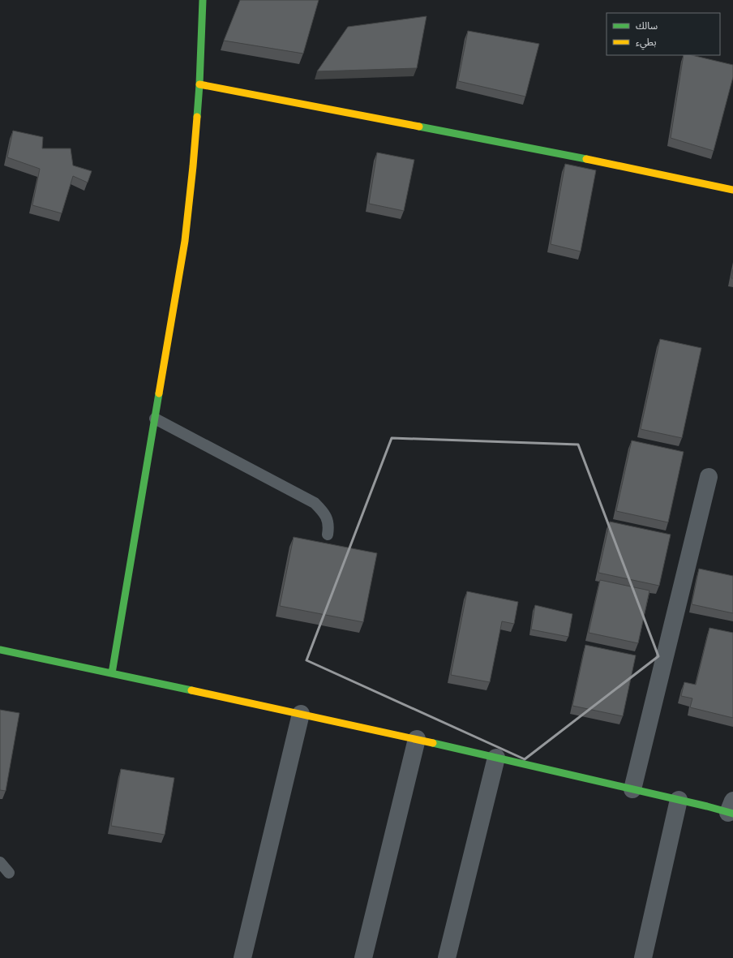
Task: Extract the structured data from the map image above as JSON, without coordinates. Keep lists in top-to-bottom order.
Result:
{
  "legend": ["سالك", "بطيء"]
}
